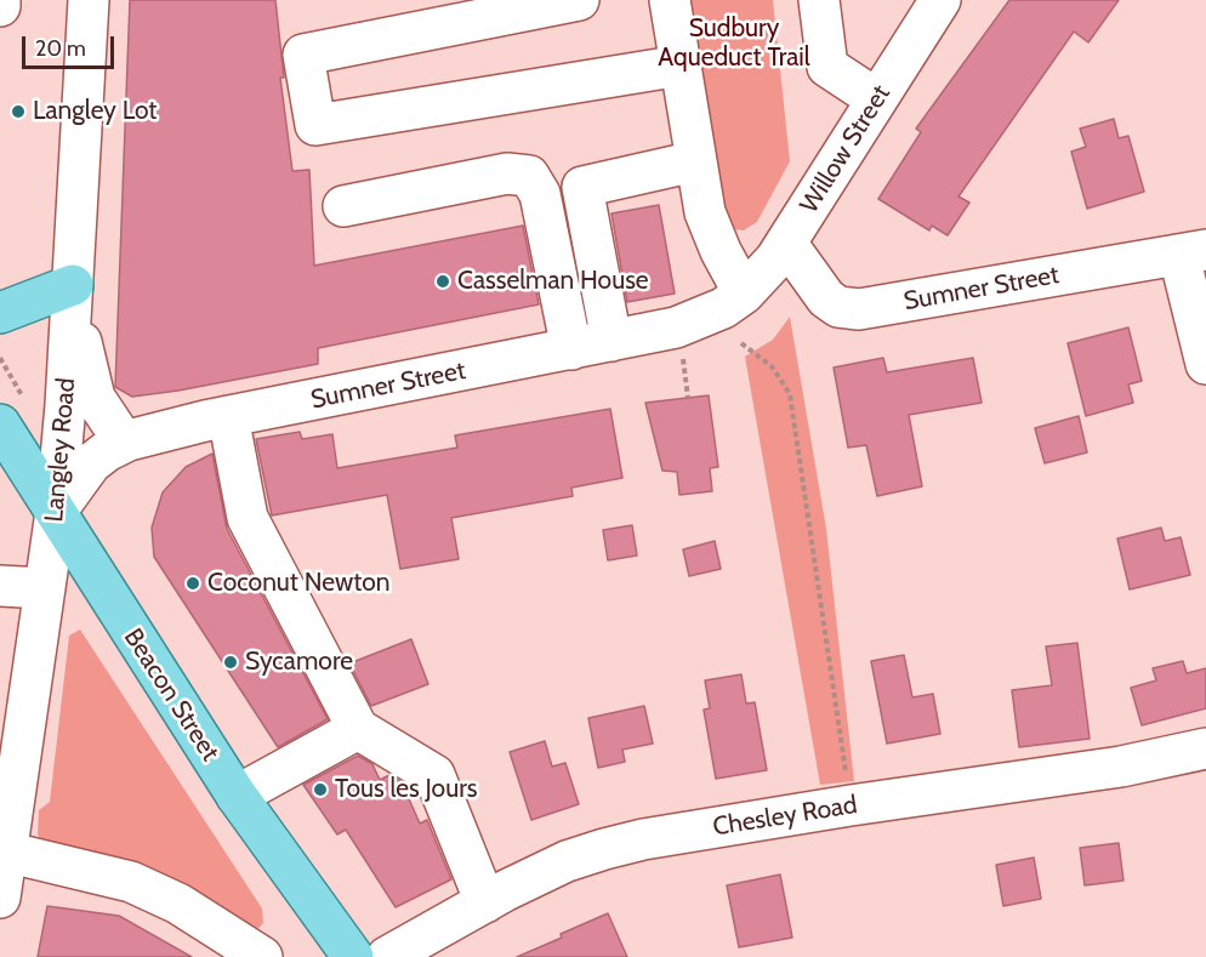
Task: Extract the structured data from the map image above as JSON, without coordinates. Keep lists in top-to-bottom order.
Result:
{
  "streets": {
    "main road": ["Beacon Street"],
    "street": [
      "Willow Street",
      "Sumner Street",
      "Langley Road",
      "Chesley Road"
    ]
  },
  "crossings": [
    ["Willow Street", "Sumner Street"],
    ["Sumner Street", "Langley Road"],
    ["Sumner Street", "Beacon Street"],
    ["Langley Road", "Beacon Street"]
  ],
  "parks": ["Sudbury Aqueduct Trail"],
  "places": [
    "Langley Lot",
    "Casselman House",
    "Coconut Newton",
    "Sycamore",
    "Tous les Jours"
  ],
  "scale_bar": "20 m"
}
